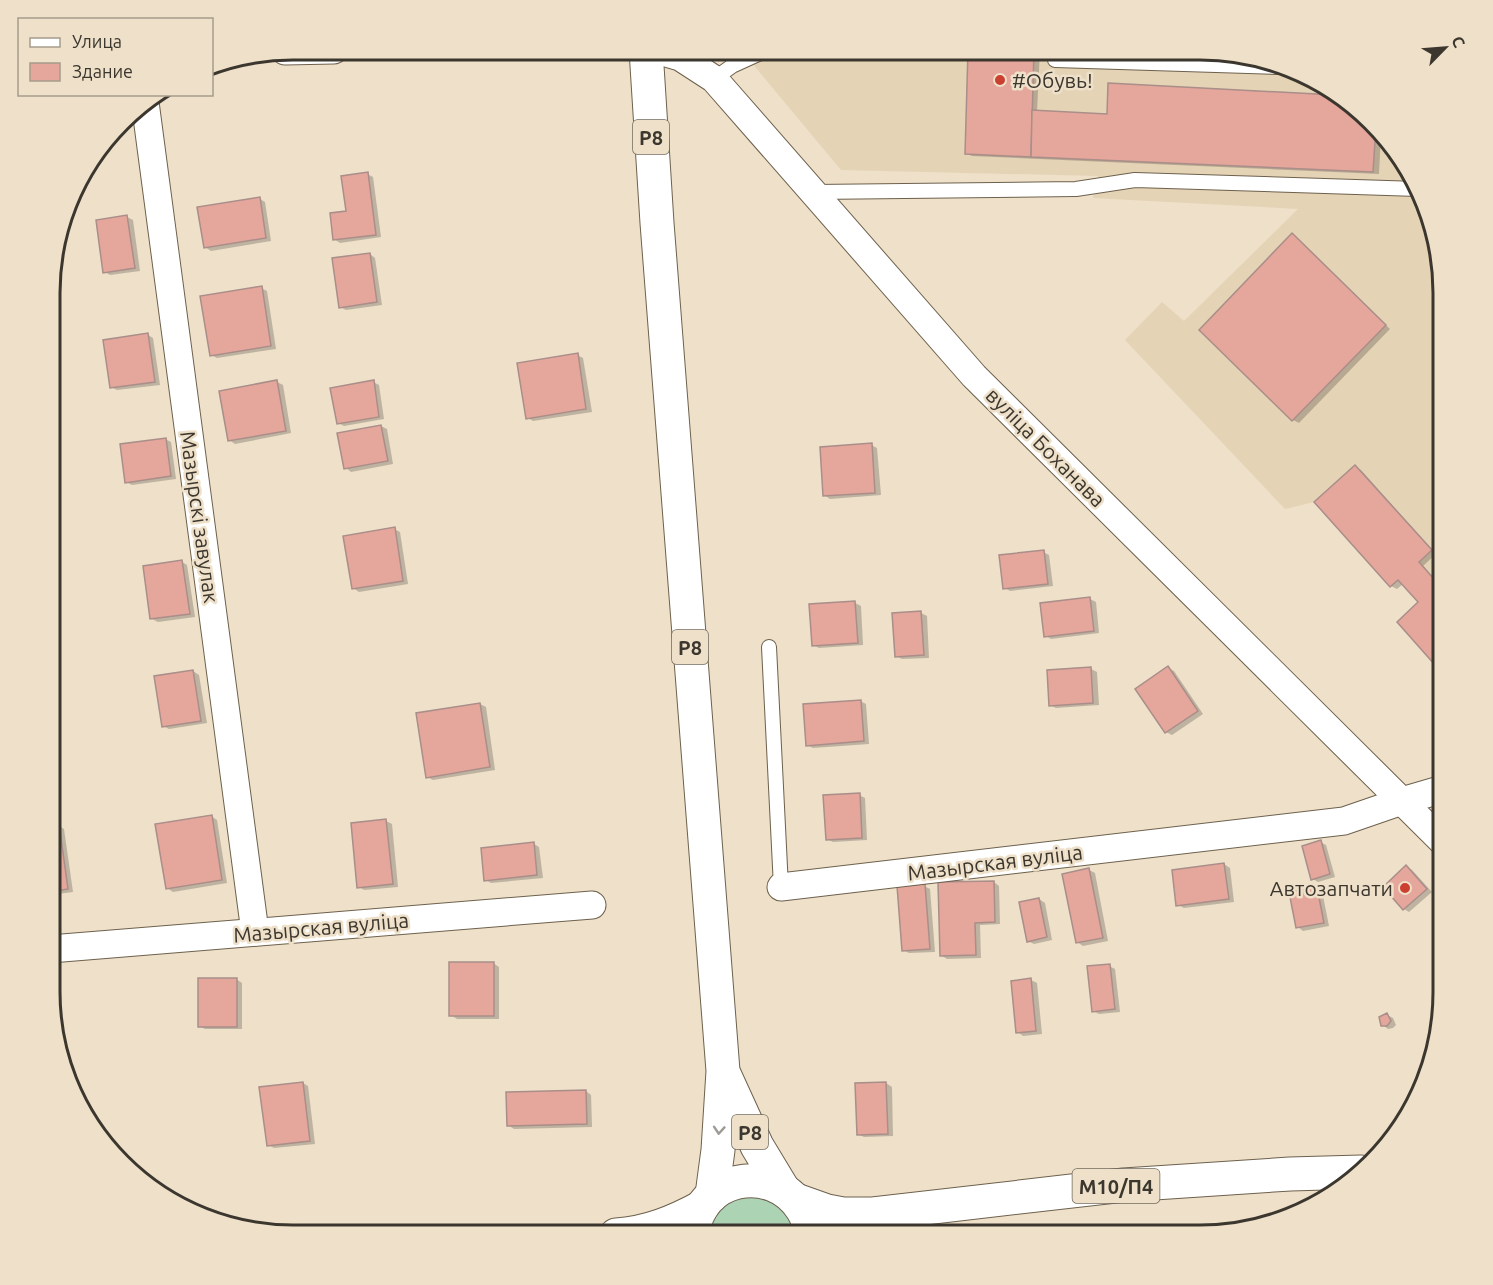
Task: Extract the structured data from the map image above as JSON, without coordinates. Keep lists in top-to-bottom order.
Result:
{
  "streets": {
    "main road": ["Р8", "М10/П4"],
    "street": ["вуліца Боханава", "Мазырскі завулак", "Мазырская вуліца"]
  },
  "crossings": [
    ["Р8", "М10/П4"],
    ["вуліца Боханава", "Мазырская вуліца"],
    ["Мазырскі завулак", "Мазырская вуліца"]
  ],
  "places": ["#Обувь!", "Автозапчати"],
  "legend": ["Улица", "Здание"],
  "north": "top right"
}
